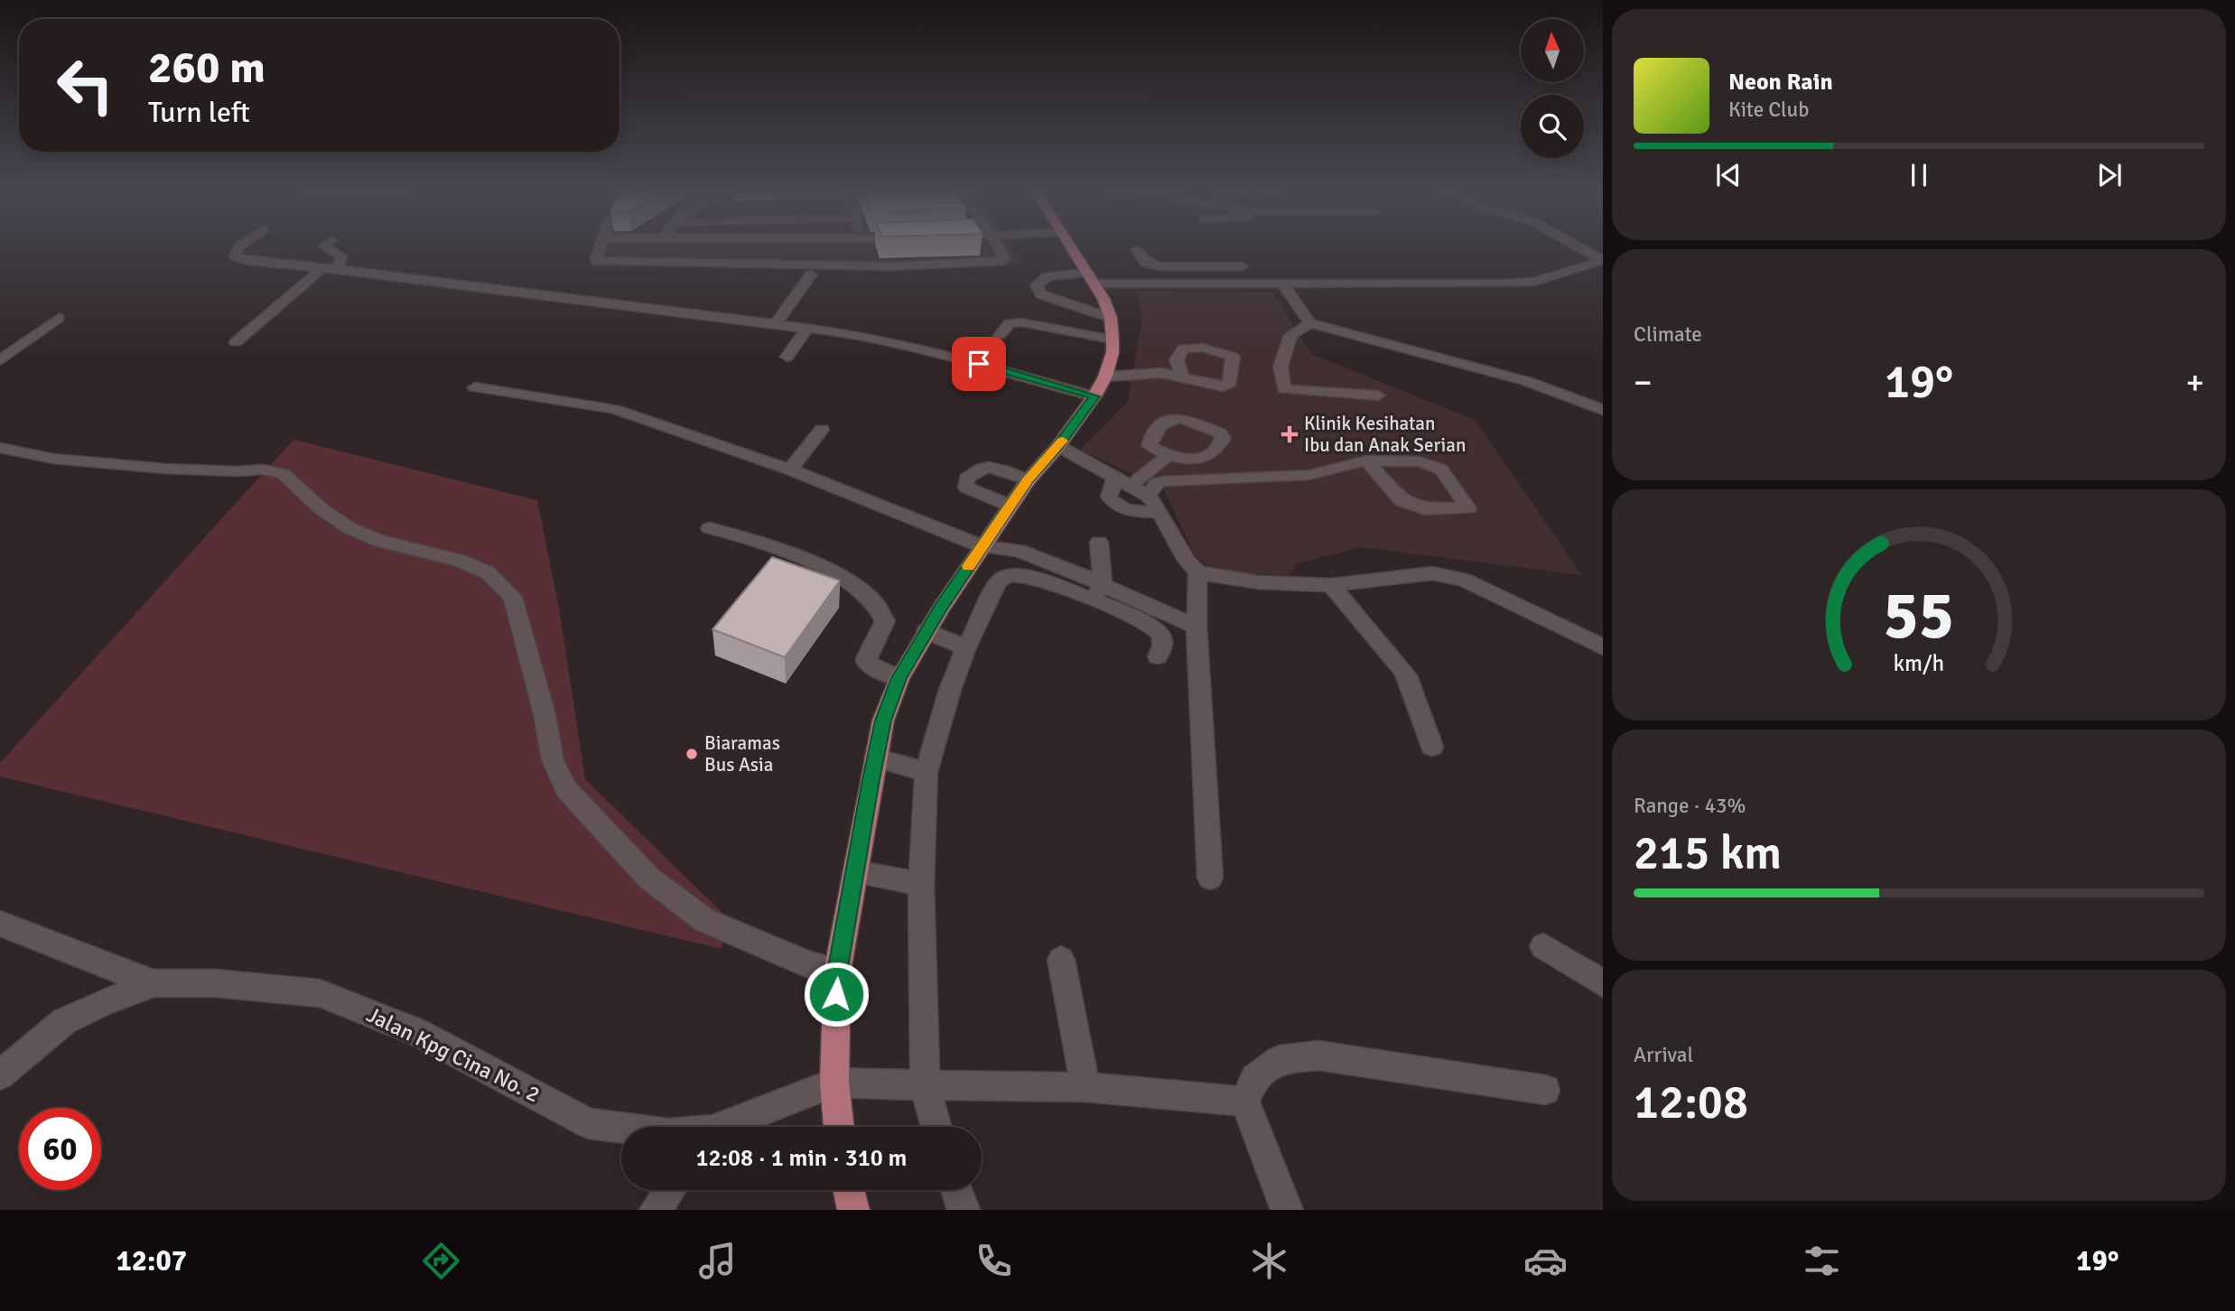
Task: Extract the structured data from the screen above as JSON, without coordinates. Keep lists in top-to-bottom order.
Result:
{
  "streets": {
    "street": ["Jalan Kpg Cina No. 2"]
  },
  "places": {
    "health": ["Klinik Kesihatan Ibu dan Anak Serian"],
    "other": ["Biaramas Bus Asia"]
  },
  "north": "top",
  "page": {
    "turn": ["260 m", "Turn left"],
    "song": ["Neon Rain", "Kite Club"],
    "tile": [
      "Climate",
      ["Range · 43%", "215 km"],
      ["Arrival", "12:08"]
    ],
    "heat": ["−", "19°", "+"],
    "limit": "60",
    "trip": "12:08 · 1 min · 310 m",
    "tabs": ["12:07", "19°"],
    "gauge": ["55", "km/h"]
  }
}
